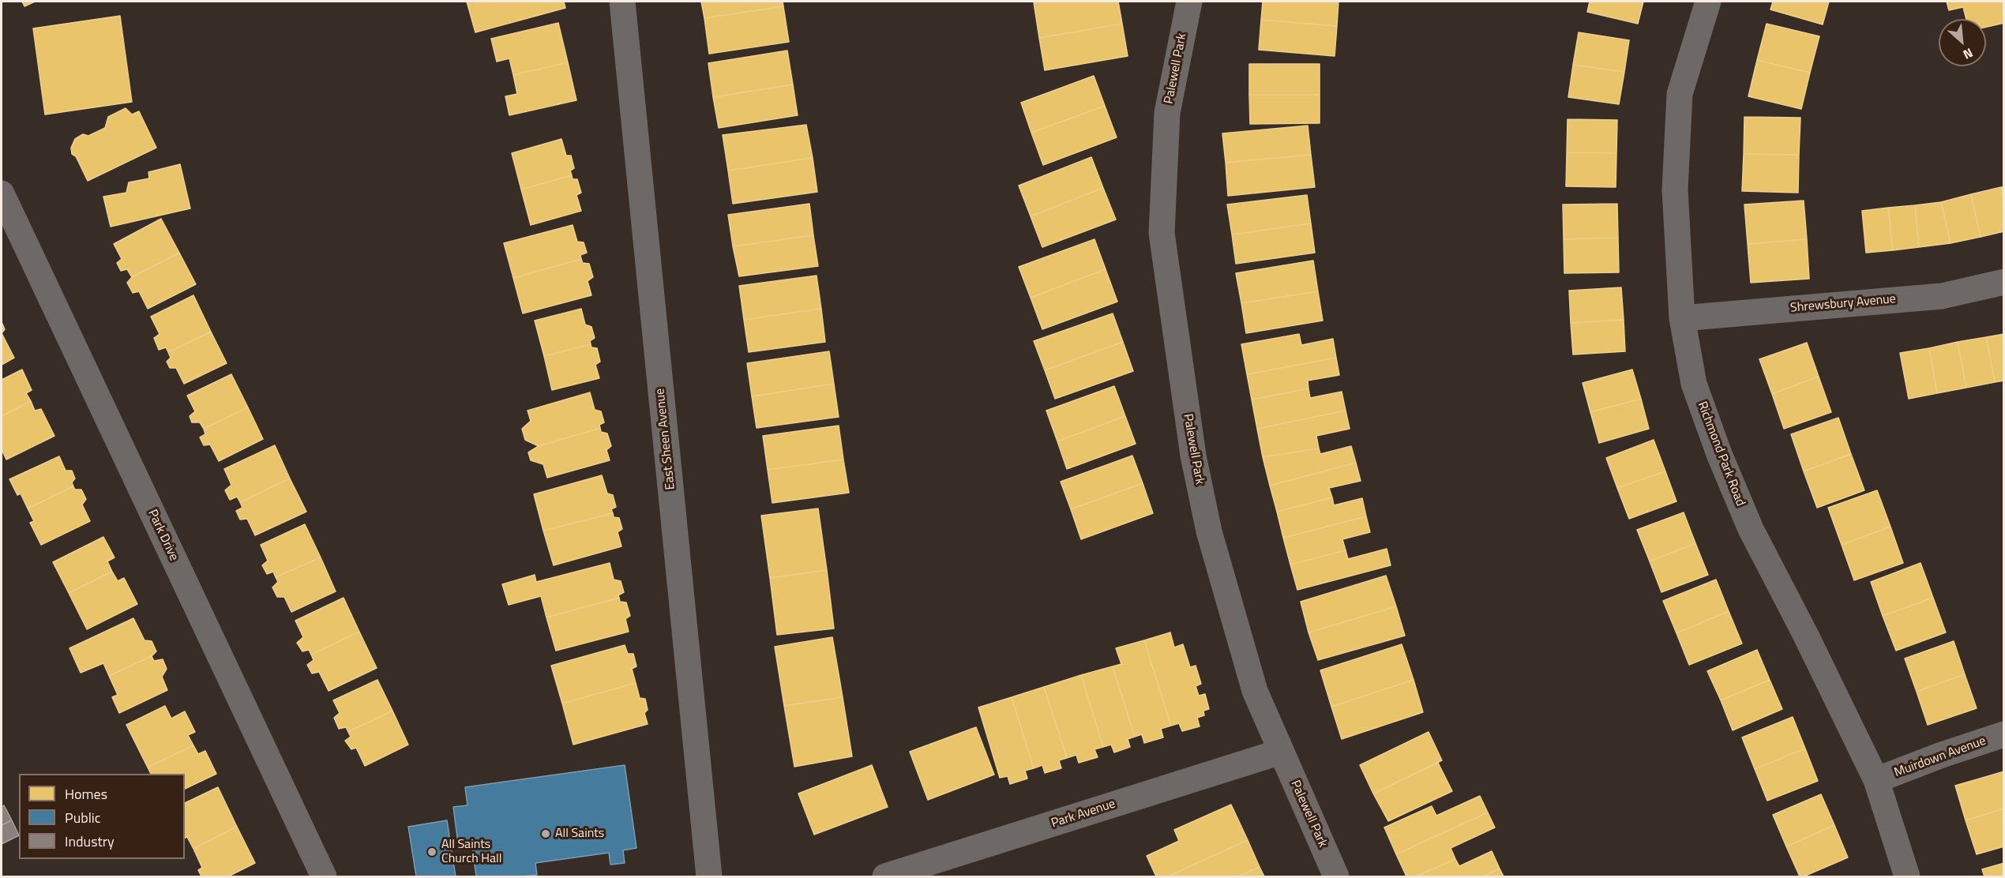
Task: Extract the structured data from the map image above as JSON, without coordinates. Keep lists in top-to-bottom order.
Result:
{
  "streets": {
    "street": [
      "Palewell Park",
      "Shrewsbury Avenue",
      "East Sheen Avenue",
      "Richmond Park Road",
      "Park Drive",
      "Muirdown Avenue",
      "Park Avenue"
    ]
  },
  "crossings": [
    ["Palewell Park", "Park Avenue"],
    ["Shrewsbury Avenue", "Richmond Park Road"],
    ["Richmond Park Road", "Muirdown Avenue"]
  ],
  "places": ["All Saints", "All Saints Church Hall"],
  "legend": ["Homes", "Public", "Industry"],
  "north": "bottom right"
}
